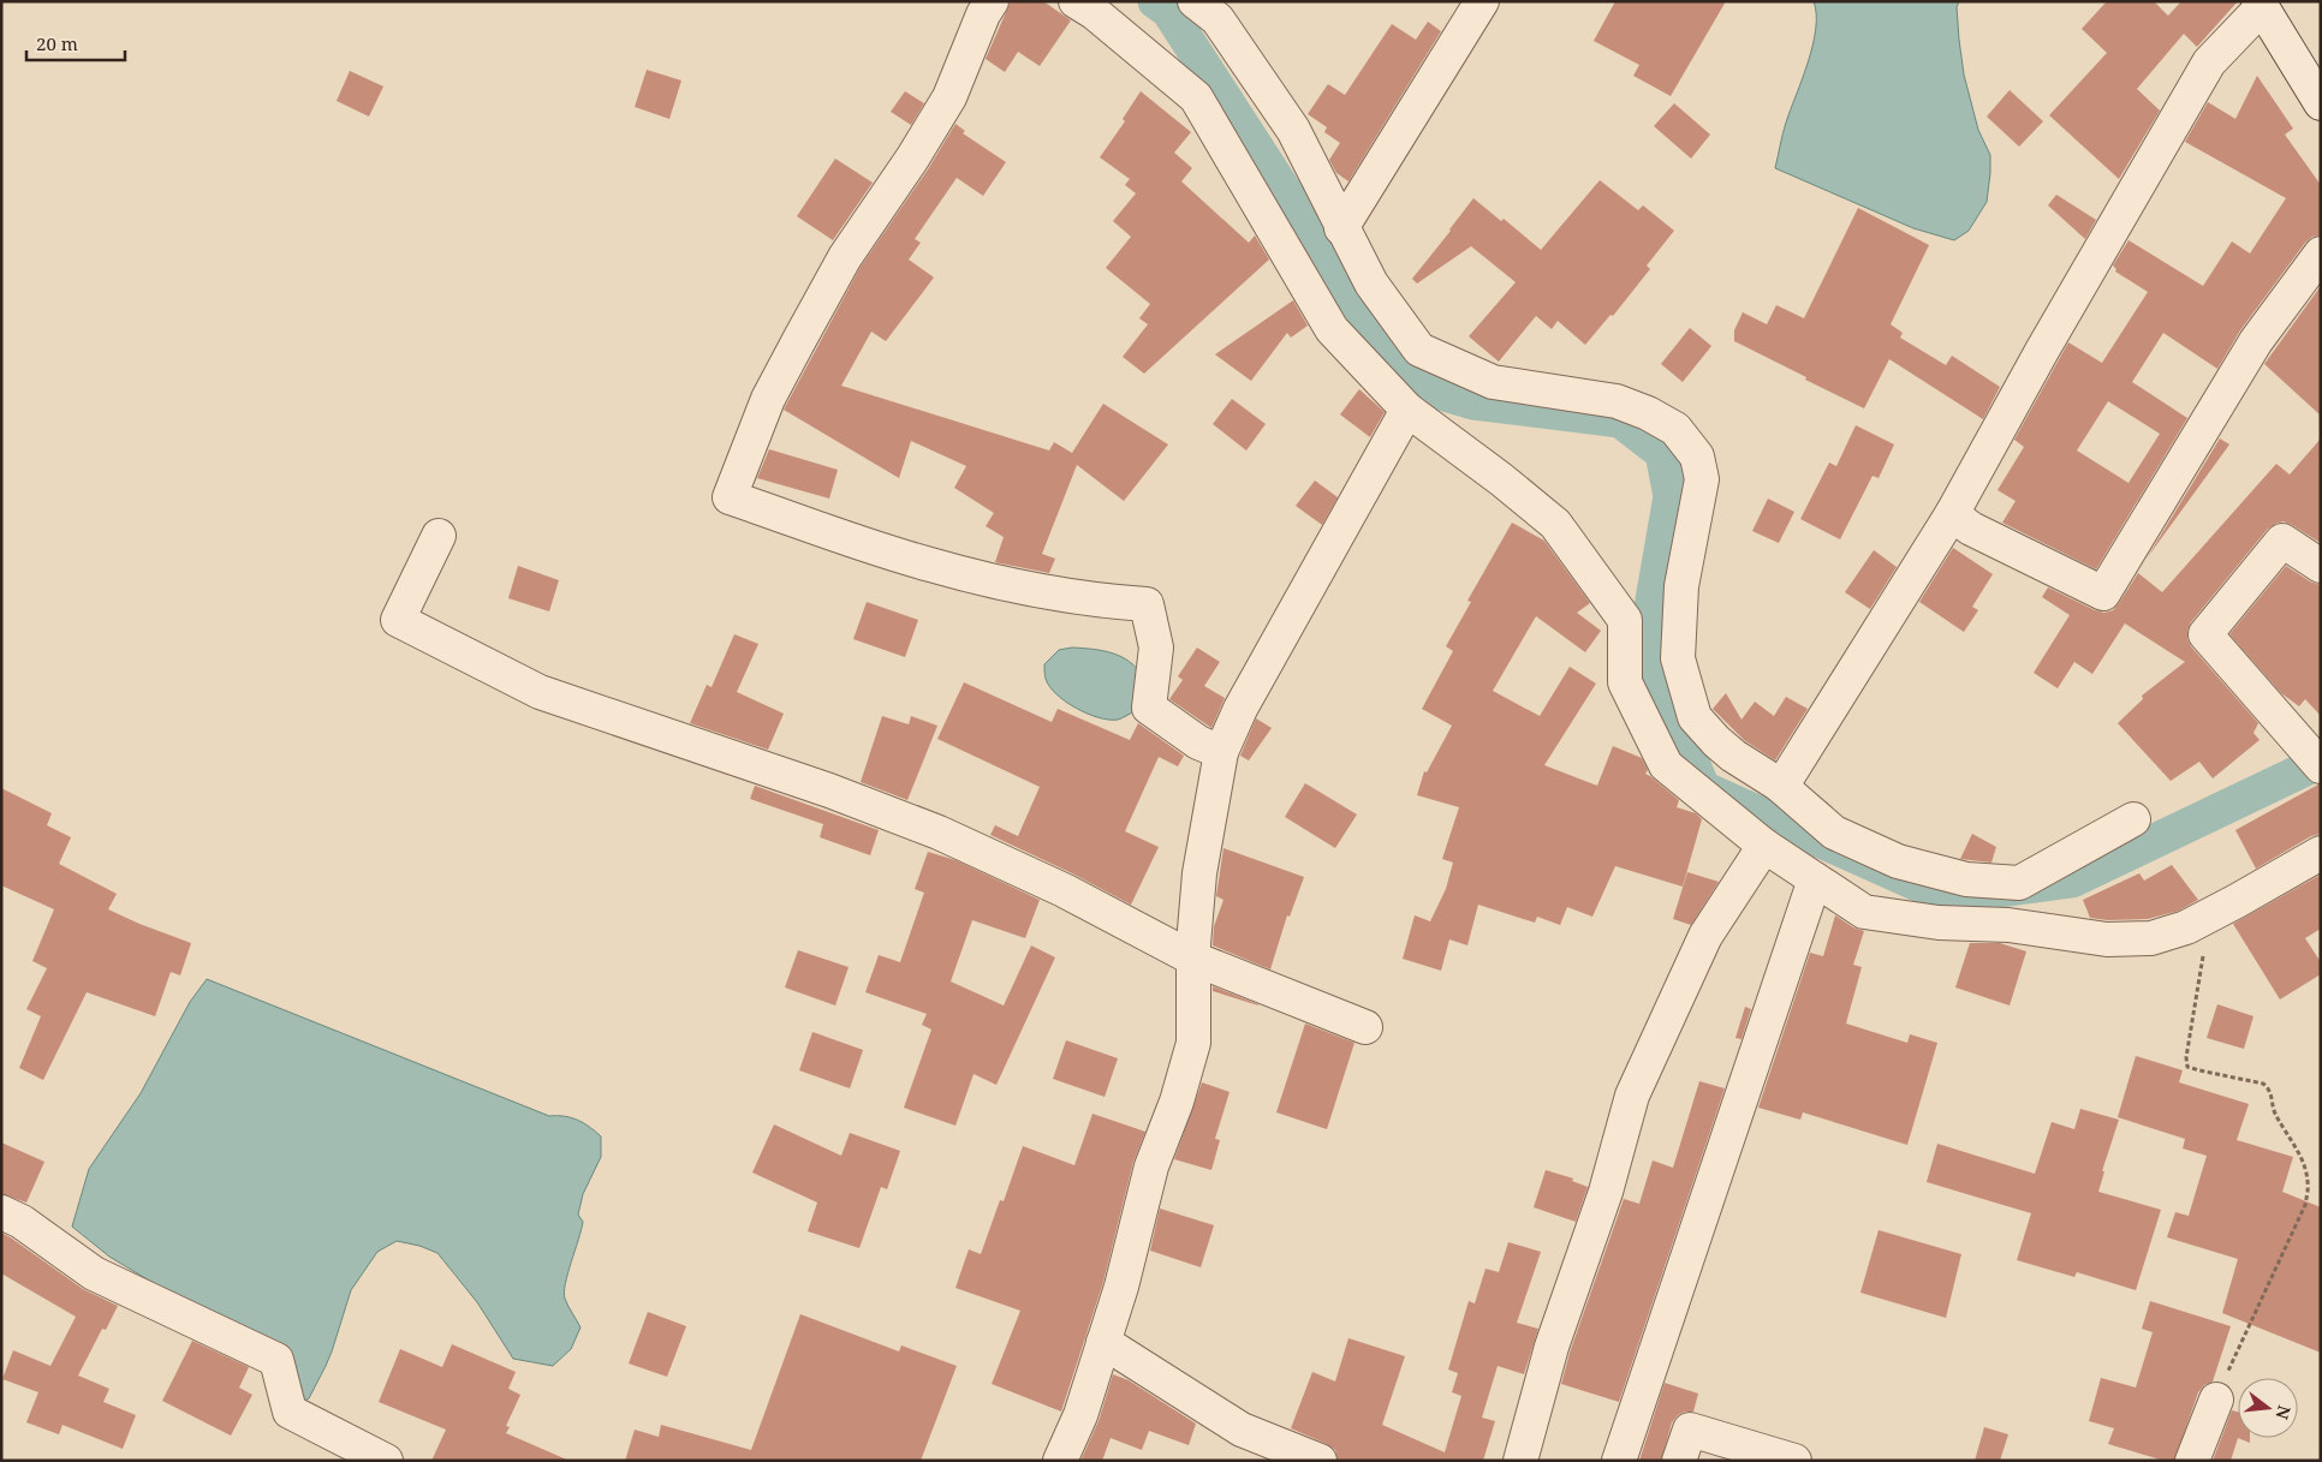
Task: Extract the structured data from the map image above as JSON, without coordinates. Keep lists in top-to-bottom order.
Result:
{
  "scale_bar": "20 m",
  "north": "right"
}
